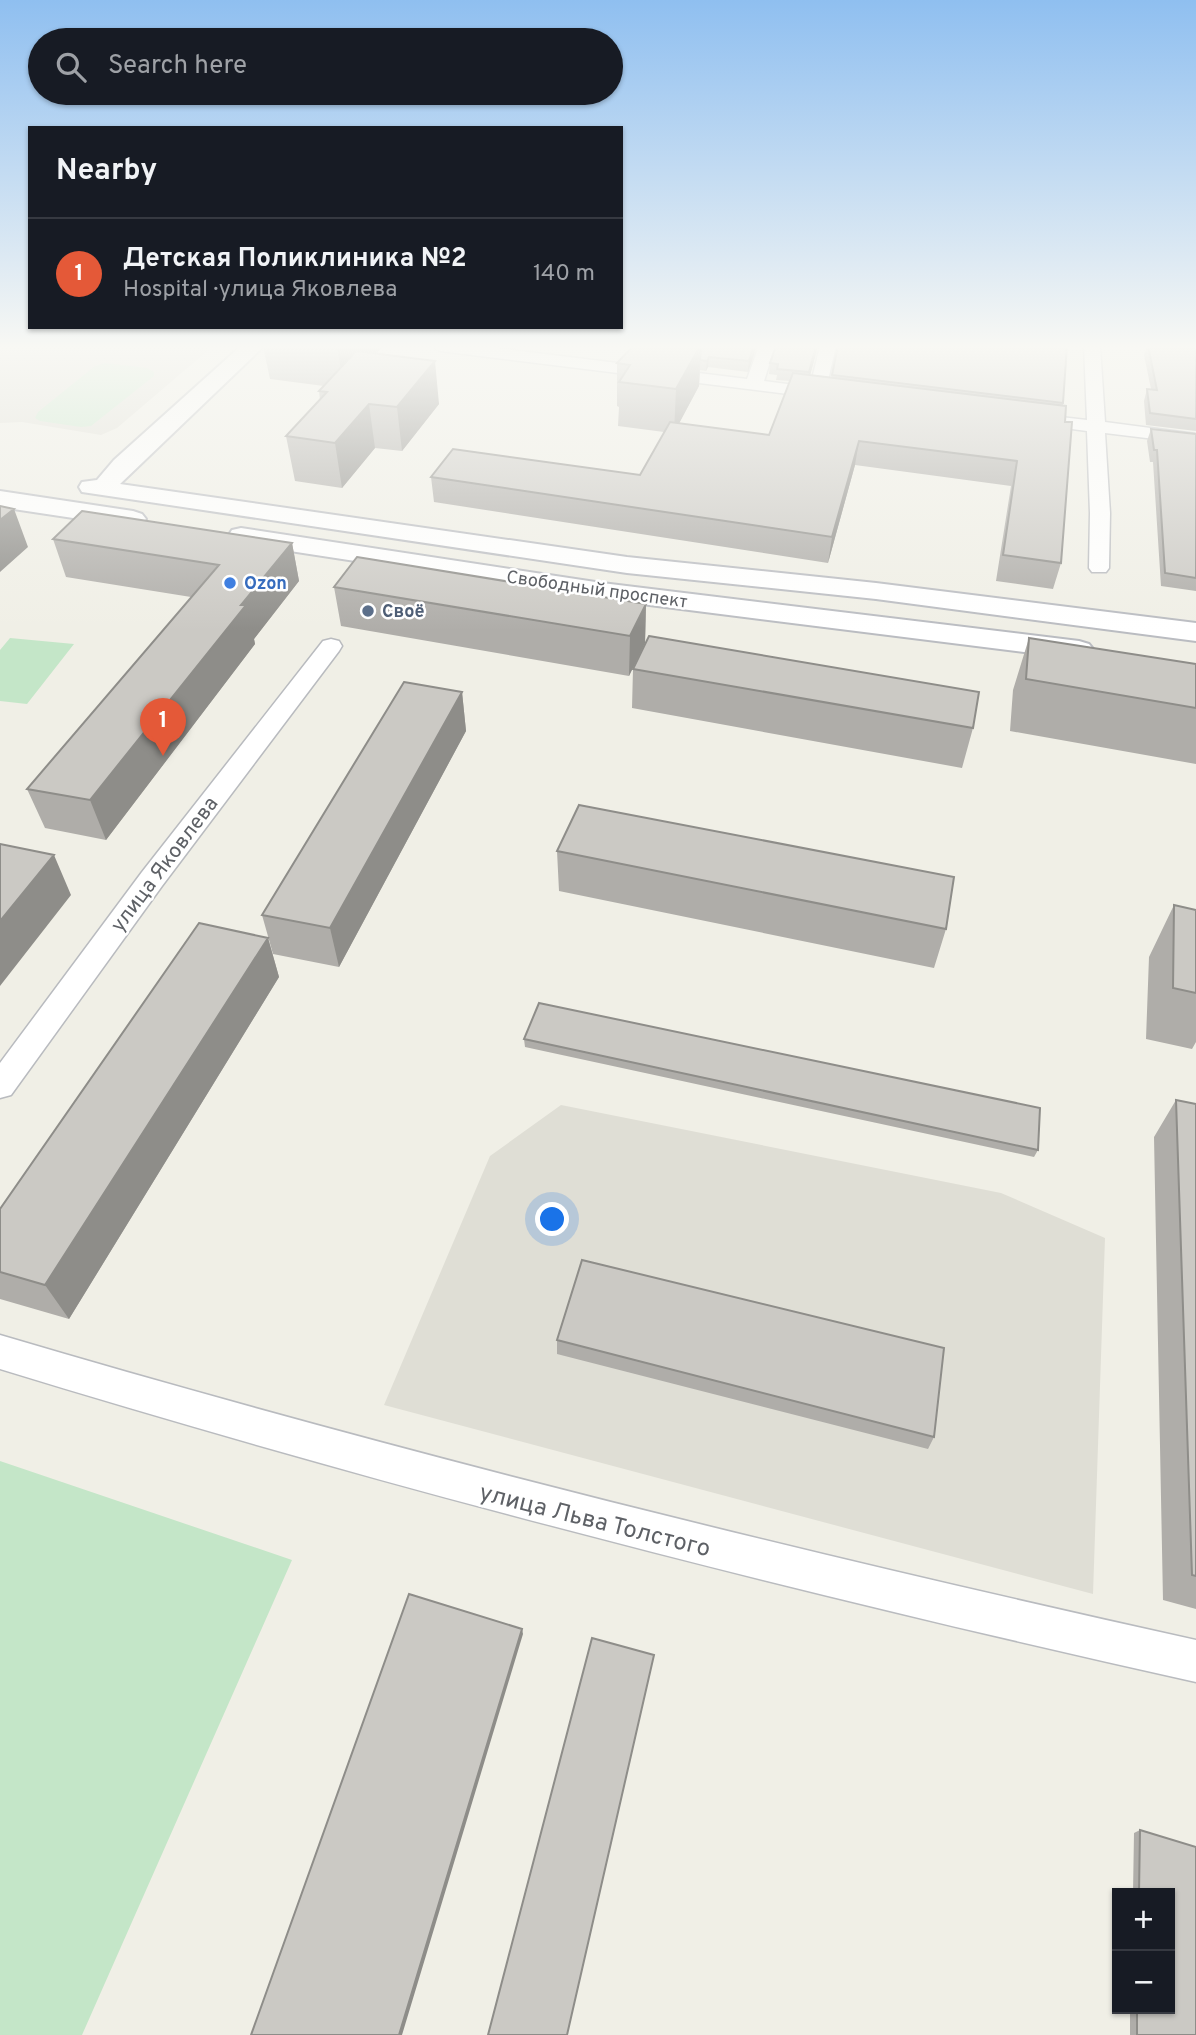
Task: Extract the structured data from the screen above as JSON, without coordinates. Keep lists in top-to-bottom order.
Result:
{
  "streets": {
    "main road": ["Свободный проспект"],
    "street": ["улица Яковлева", "улица Льва Толстого"]
  },
  "places": ["Ozon", "Своё"],
  "page": {
    "search": "Search here",
    "heading": "Nearby",
    "list": [
      {
        "mark": "1",
        "name": "Детская Поликлиника №2",
        "note": "Hospital · улица Яковлева",
        "value": "140 m"
      }
    ],
    "pins": "1",
    "map_buttons": ["+", "−"]
  }
}
